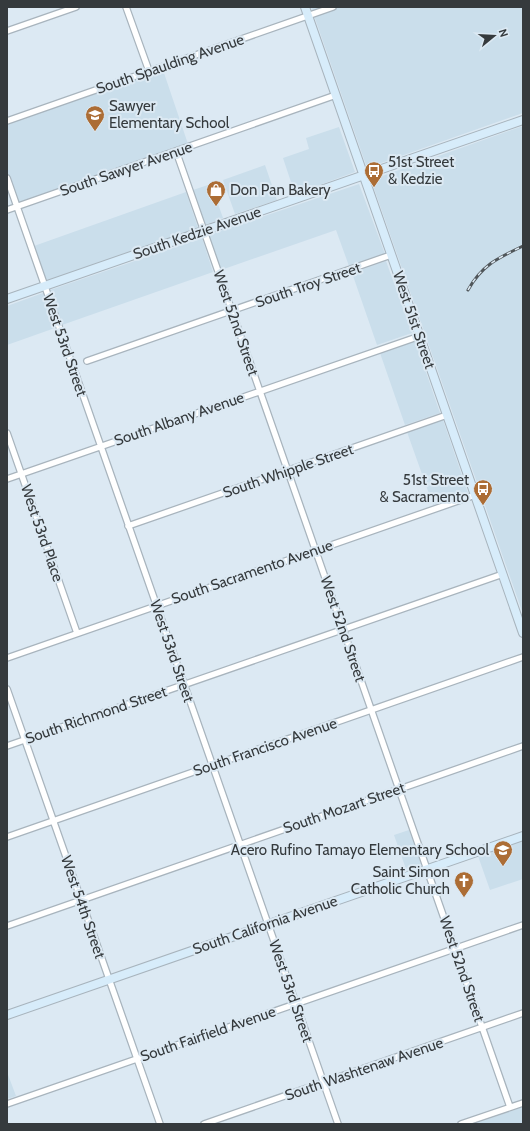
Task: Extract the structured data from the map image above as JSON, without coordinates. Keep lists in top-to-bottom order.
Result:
{
  "streets": {
    "street": [
      "South Spaulding Avenue",
      "South Sawyer Avenue",
      "South Kedzie Avenue",
      "South Troy Street",
      "West 51st Street",
      "West 52nd Street",
      "West 53rd Street",
      "South Albany Avenue",
      "South Whipple Street",
      "West 53rd Place",
      "South Sacramento Avenue",
      "South Richmond Street",
      "South Francisco Avenue",
      "South Mozart Street",
      "West 54th Street",
      "South California Avenue",
      "South Fairfield Avenue",
      "South Washtenaw Avenue"
    ]
  },
  "crossings": [
    ["South Spaulding Avenue", "West 51st Street"],
    ["South Sawyer Avenue", "West 51st Street"],
    ["South Sawyer Avenue", "West 52nd Street"],
    ["South Sawyer Avenue", "West 53rd Street"],
    ["South Kedzie Avenue", "West 51st Street"],
    ["South Kedzie Avenue", "West 52nd Street"],
    ["South Kedzie Avenue", "West 53rd Street"],
    ["South Troy Street", "West 51st Street"],
    ["South Troy Street", "West 52nd Street"],
    ["West 51st Street", "South Albany Avenue"],
    ["West 51st Street", "South Whipple Street"],
    ["West 51st Street", "South Sacramento Avenue"],
    ["West 51st Street", "South Richmond Street"],
    ["West 52nd Street", "South Albany Avenue"],
    ["West 52nd Street", "South Whipple Street"],
    ["West 52nd Street", "South Sacramento Avenue"],
    ["West 52nd Street", "South Richmond Street"],
    ["West 52nd Street", "South Francisco Avenue"],
    ["West 52nd Street", "South Mozart Street"],
    ["West 52nd Street", "South California Avenue"],
    ["West 52nd Street", "South Fairfield Avenue"],
    ["West 52nd Street", "South Washtenaw Avenue"],
    ["West 53rd Street", "South Albany Avenue"],
    ["West 53rd Street", "South Whipple Street"],
    ["West 53rd Street", "South Sacramento Avenue"],
    ["West 53rd Street", "South Richmond Street"],
    ["West 53rd Street", "South Francisco Avenue"],
    ["West 53rd Street", "South Mozart Street"],
    ["West 53rd Street", "South California Avenue"],
    ["West 53rd Street", "South Fairfield Avenue"],
    ["West 53rd Street", "South Washtenaw Avenue"],
    ["South Albany Avenue", "West 53rd Place"],
    ["West 53rd Place", "South Sacramento Avenue"],
    ["South Richmond Street", "West 54th Street"],
    ["South Francisco Avenue", "West 54th Street"],
    ["South Mozart Street", "West 54th Street"],
    ["West 54th Street", "South California Avenue"],
    ["West 54th Street", "South Fairfield Avenue"]
  ],
  "places": {
    "school or university": ["Sawyer Elementary School", "Acero Rufino Tamayo Elementary School"],
    "bus stop": ["51st Street & Kedzie", "51st Street & Sacramento"],
    "shop": ["Don Pan Bakery"],
    "church": ["Saint Simon Catholic Church"]
  },
  "north": "right"
}
